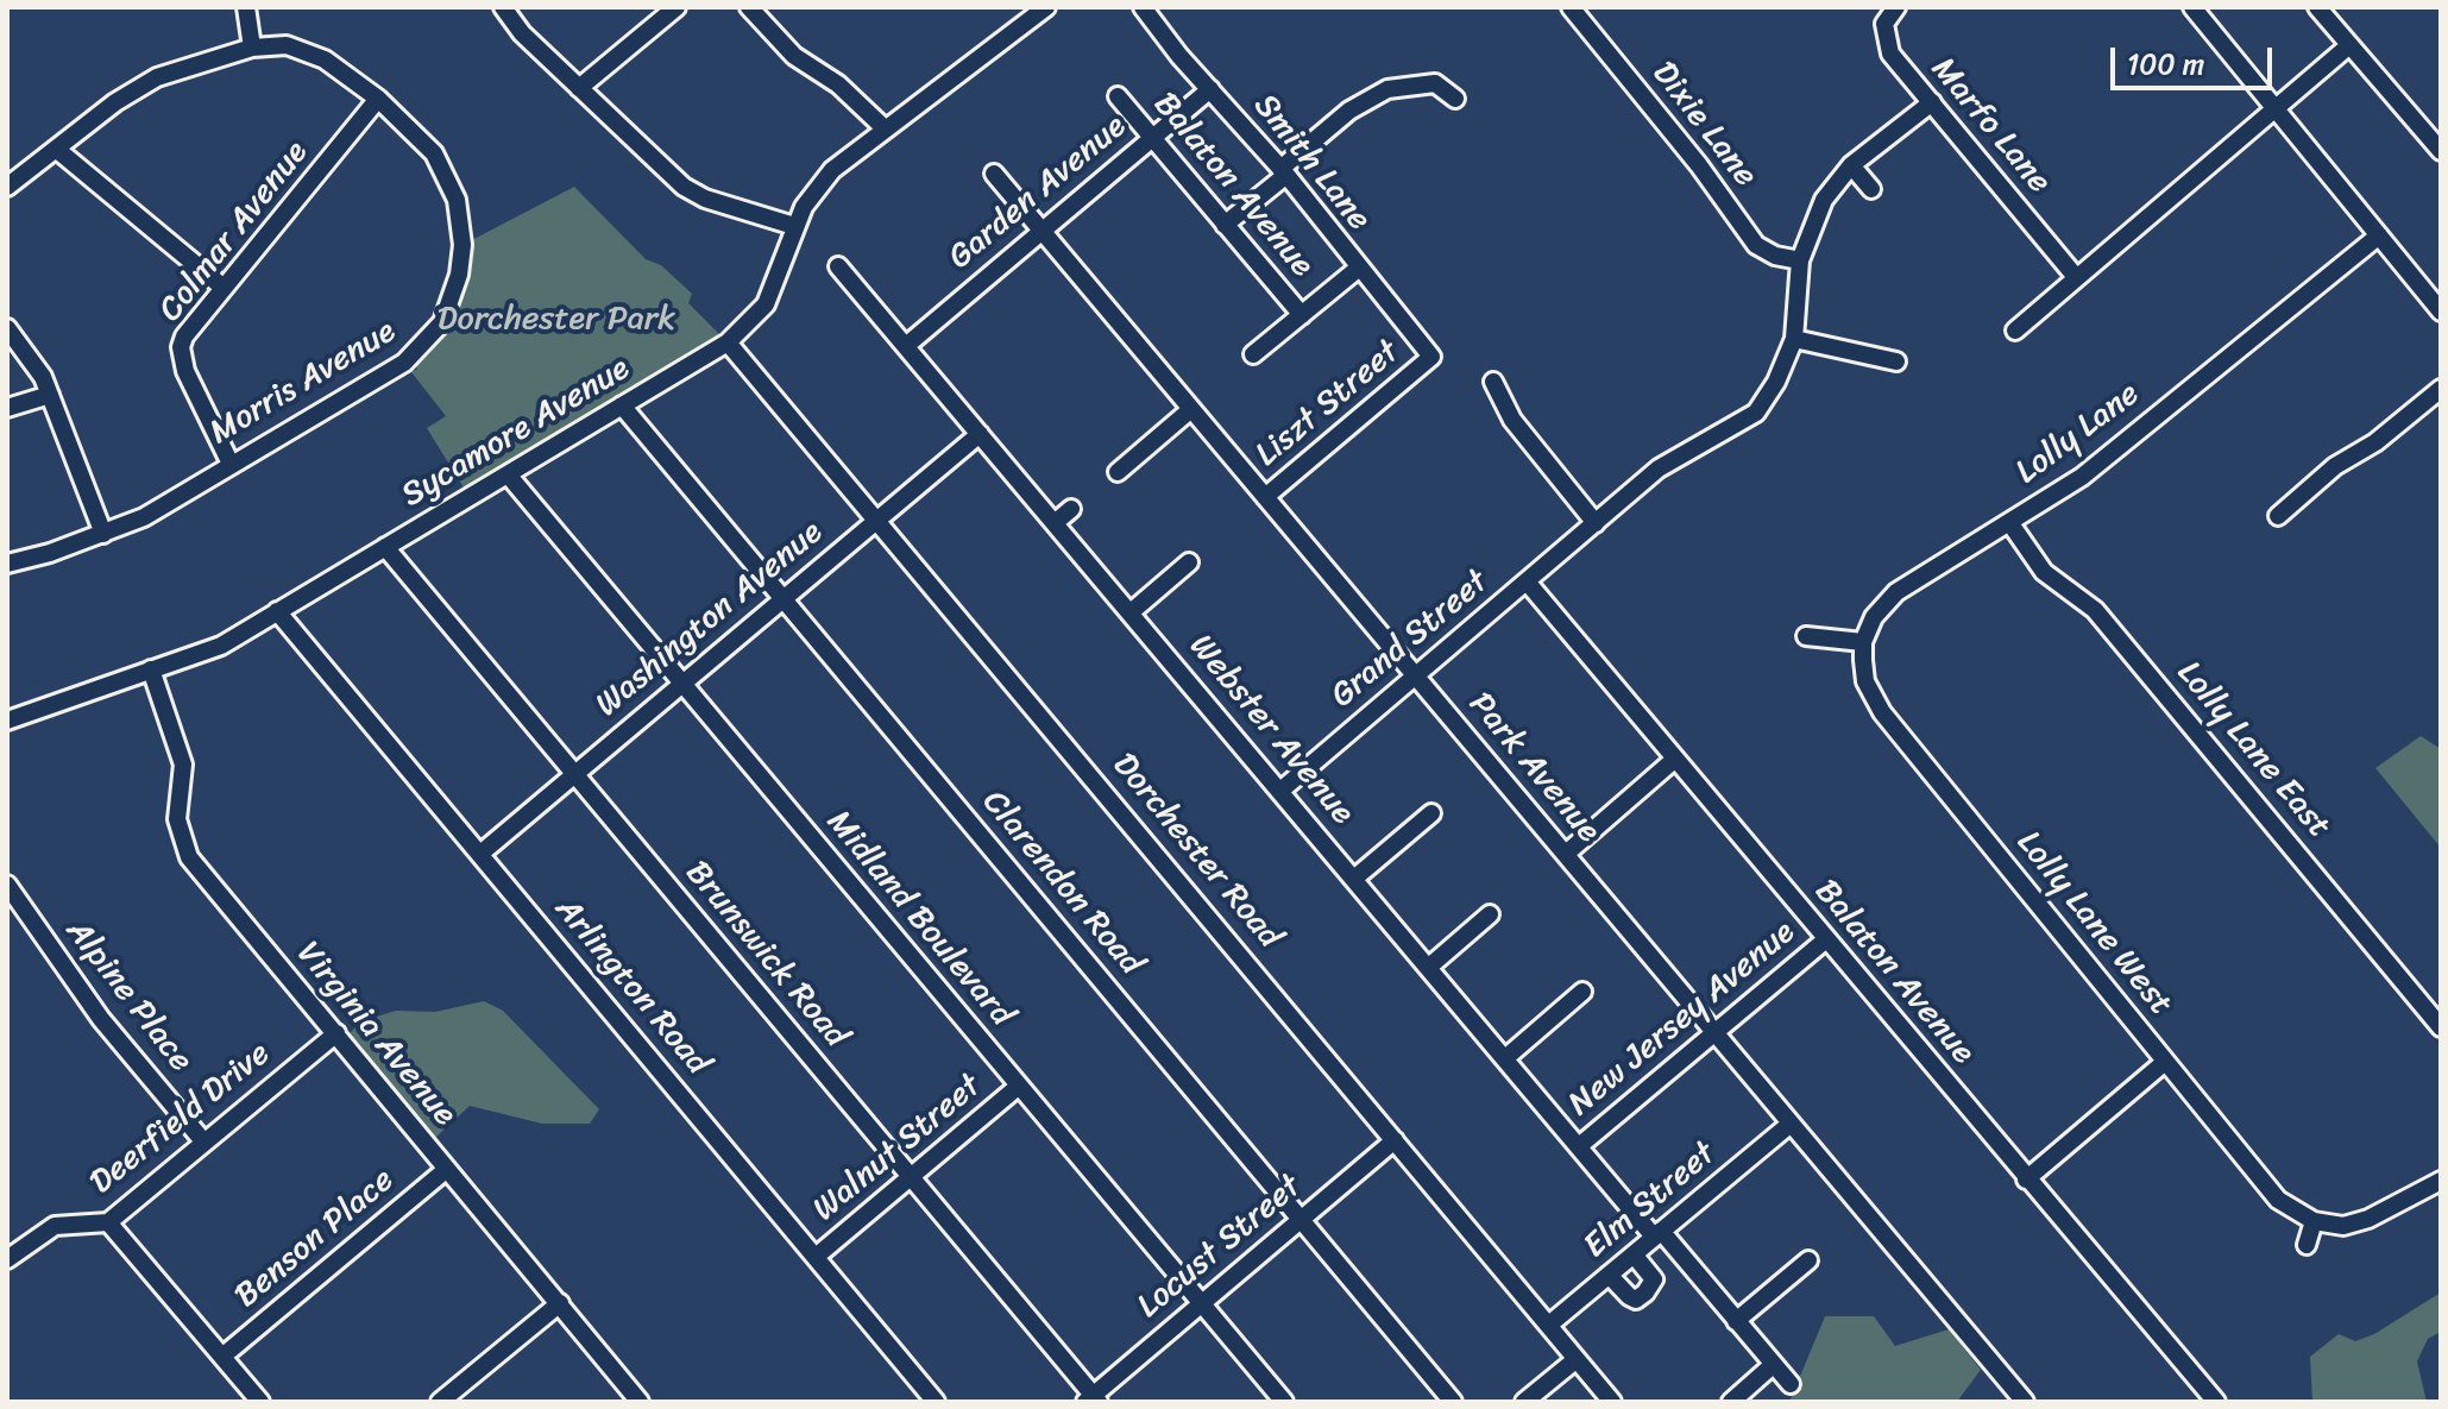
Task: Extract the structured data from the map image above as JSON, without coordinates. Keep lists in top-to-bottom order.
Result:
{
  "streets": {
    "street": [
      "Dixie Lane",
      "Marfo Lane",
      "Smith Lane",
      "Balaton Avenue",
      "Garden Avenue",
      "Colmar Avenue",
      "Morris Avenue",
      "Liszt Street",
      "Sycamore Avenue",
      "Lolly Lane",
      "Washington Avenue",
      "Grand Street",
      "Webster Avenue",
      "Lolly Lane East",
      "Park Avenue",
      "Dorchester Road",
      "Clarendon Road",
      "Midland Boulevard",
      "Lolly Lane West",
      "Brunswick Road",
      "Arlington Road",
      "Alpine Place",
      "New Jersey Avenue",
      "Virginia Avenue",
      "Deerfield Drive",
      "Walnut Street",
      "Elm Street",
      "Benson Place",
      "Locust Street"
    ]
  },
  "crossings": [
    ["Smith Lane", "Garden Avenue"],
    ["Smith Lane", "Liszt Street"],
    ["Balaton Avenue", "Garden Avenue"],
    ["Balaton Avenue", "Grand Street"],
    ["Balaton Avenue", "New Jersey Avenue"],
    ["Garden Avenue", "Webster Avenue"],
    ["Garden Avenue", "Park Avenue"],
    ["Colmar Avenue", "Morris Avenue"],
    ["Liszt Street", "Park Avenue"],
    ["Sycamore Avenue", "Dorchester Road"],
    ["Sycamore Avenue", "Clarendon Road"],
    ["Sycamore Avenue", "Midland Boulevard"],
    ["Sycamore Avenue", "Brunswick Road"],
    ["Sycamore Avenue", "Arlington Road"],
    ["Sycamore Avenue", "Virginia Avenue"],
    ["Lolly Lane", "Lolly Lane East"],
    ["Lolly Lane", "Lolly Lane West"],
    ["Washington Avenue", "Webster Avenue"],
    ["Washington Avenue", "Dorchester Road"],
    ["Washington Avenue", "Clarendon Road"],
    ["Washington Avenue", "Midland Boulevard"],
    ["Washington Avenue", "Brunswick Road"],
    ["Washington Avenue", "Arlington Road"],
    ["Grand Street", "Webster Avenue"],
    ["Grand Street", "Park Avenue"],
    ["Webster Avenue", "New Jersey Avenue"],
    ["Webster Avenue", "Elm Street"],
    ["Park Avenue", "New Jersey Avenue"],
    ["Park Avenue", "Elm Street"],
    ["Dorchester Road", "Elm Street"],
    ["Dorchester Road", "Locust Street"],
    ["Clarendon Road", "Locust Street"],
    ["Midland Boulevard", "Walnut Street"],
    ["Midland Boulevard", "Locust Street"],
    ["Brunswick Road", "Walnut Street"],
    ["Brunswick Road", "Locust Street"],
    ["Arlington Road", "Walnut Street"],
    ["Alpine Place", "Deerfield Drive"],
    ["Virginia Avenue", "Deerfield Drive"],
    ["Virginia Avenue", "Benson Place"]
  ],
  "parks": ["Dorchester Park"],
  "scale_bar": "100 m"
}
